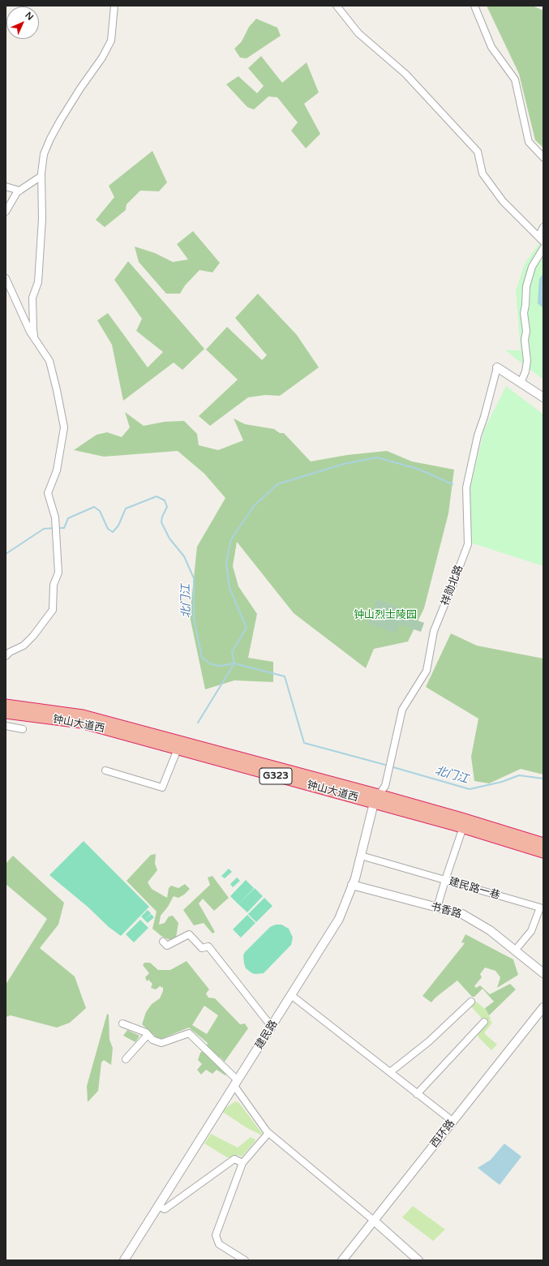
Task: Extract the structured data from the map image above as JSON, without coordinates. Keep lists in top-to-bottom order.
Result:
{
  "streets": {
    "highway": ["钟山大道西", "G323"],
    "street": [
      "祥勋北路",
      "建民路一巷",
      "书香路",
      "建民路",
      "西环路"
    ]
  },
  "crossings": [
    ["祥勋北路", "钟山大道西"],
    ["祥勋北路", "建民路"],
    ["钟山大道西", "建民路"],
    ["建民路一巷", "书香路"],
    ["建民路一巷", "建民路"],
    ["书香路", "建民路"]
  ],
  "water": ["北门江"],
  "parks": ["钟山烈士陵园"],
  "north": "top right"
}
